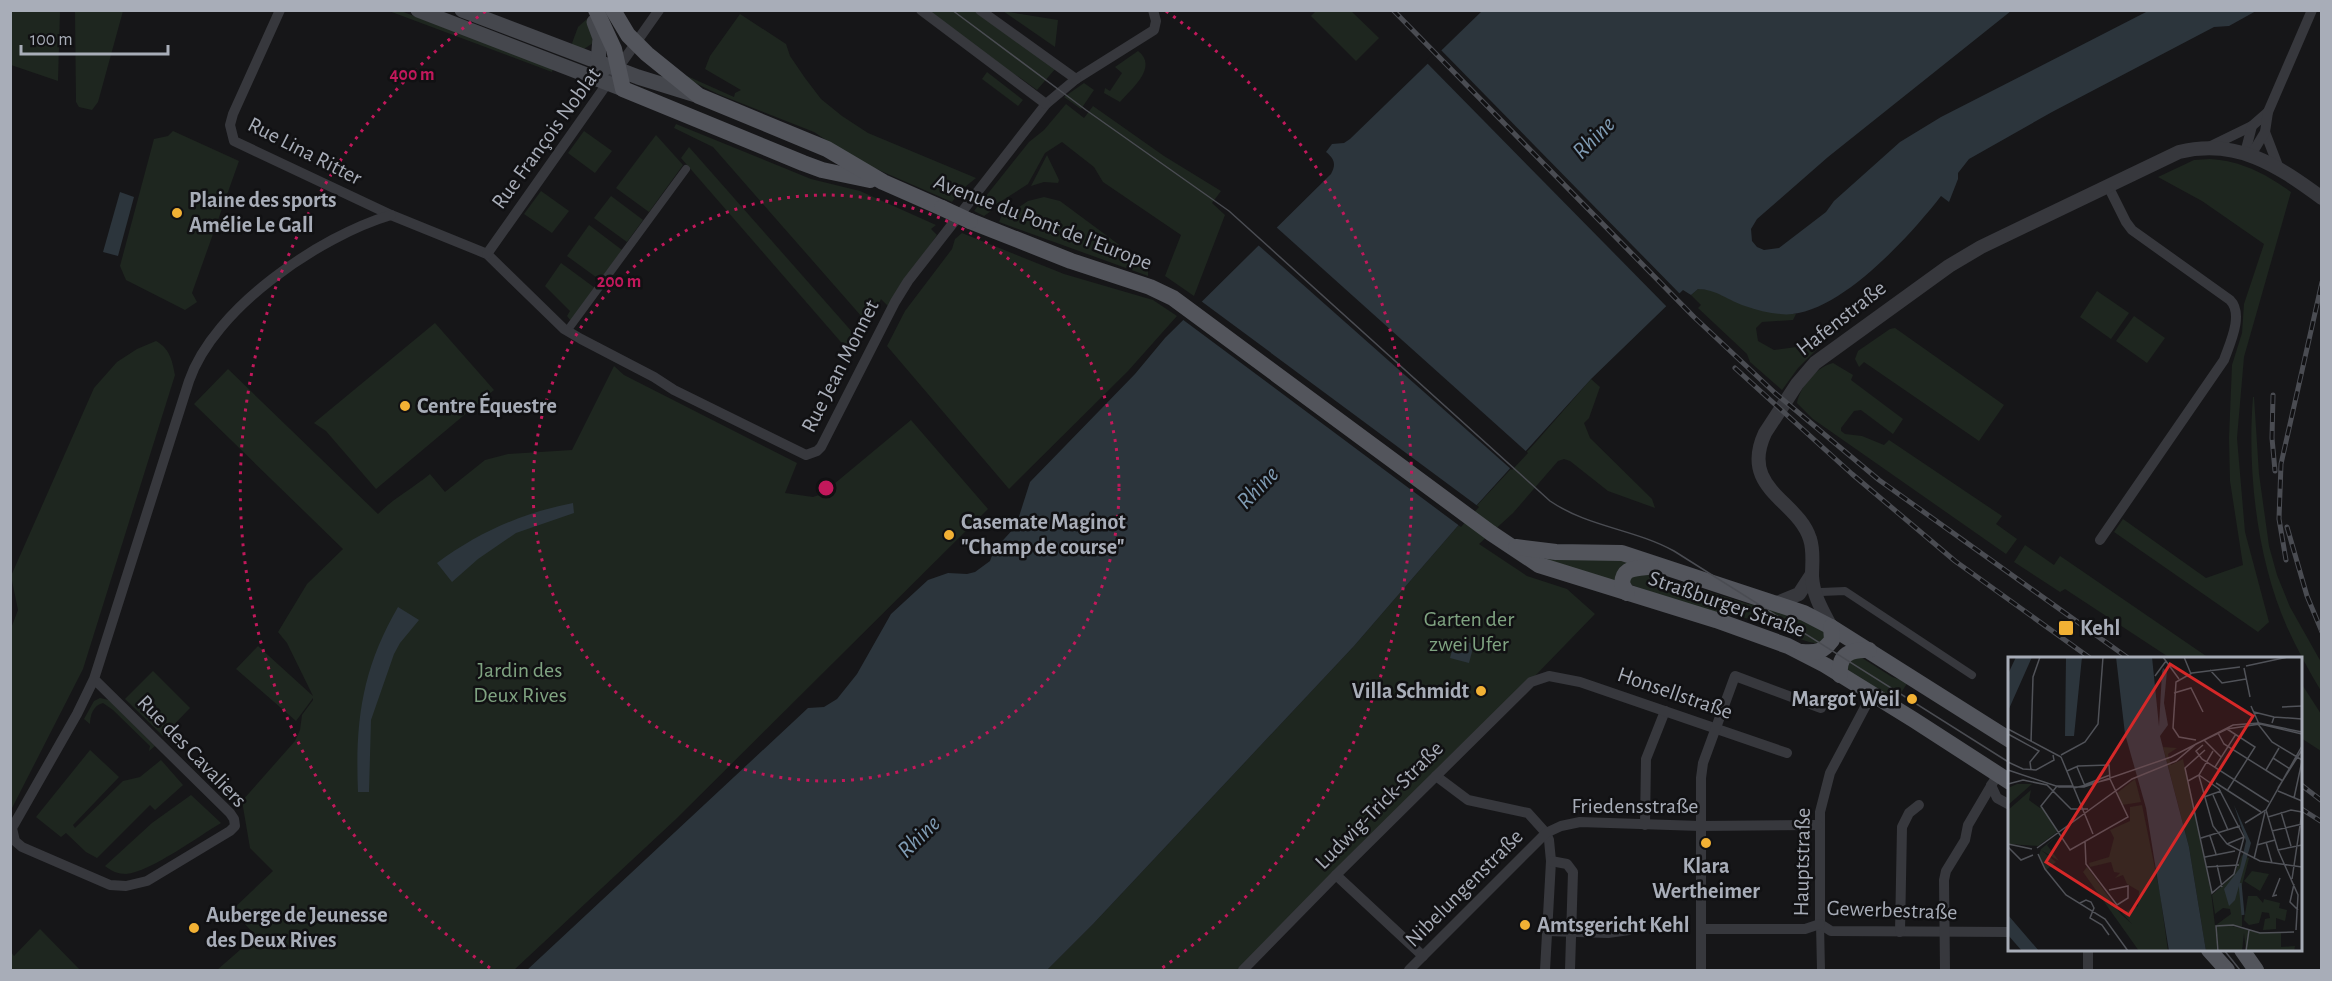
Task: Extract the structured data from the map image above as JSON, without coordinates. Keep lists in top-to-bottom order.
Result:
{
  "streets": {
    "main road": ["Avenue du Pont de l'Europe", "Straßburger Straße"],
    "street": [
      "Rue François Noblat",
      "Rue Lina Ritter",
      "Hafenstraße",
      "Rue Jean Monnet",
      "Honsellstraße",
      "Rue des Cavaliers",
      "Ludwig-Trick-Straße",
      "Friedensstraße",
      "Hauptstraße",
      "Nibelungenstraße",
      "Gewerbestraße"
    ]
  },
  "crossings": [
    ["Rue François Noblat", "Rue Lina Ritter"],
    ["Rue François Noblat", "Avenue du Pont de l'Europe"],
    ["Rue François Noblat", "Rue Jean Monnet"],
    ["Rue Lina Ritter", "Rue Jean Monnet"],
    ["Rue Lina Ritter", "Rue des Cavaliers"],
    ["Avenue du Pont de l'Europe", "Straßburger Straße"],
    ["Hafenstraße", "Straßburger Straße"],
    ["Straßburger Straße", "Hauptstraße"],
    ["Honsellstraße", "Ludwig-Trick-Straße"],
    ["Ludwig-Trick-Straße", "Friedensstraße"],
    ["Friedensstraße", "Hauptstraße"],
    ["Friedensstraße", "Nibelungenstraße"],
    ["Hauptstraße", "Gewerbestraße"]
  ],
  "water": ["Rhine"],
  "parks": ["Garten der zwei Ufer", "Jardin des Deux Rives"],
  "places": {
    "other": [
      "Plaine des sports Amélie Le Gall",
      "Centre Équestre",
      "Casemate Maginot \"Champ de course\"",
      "Villa Schmidt",
      "Margot Weil",
      "Klara Wertheimer",
      "Amtsgericht Kehl",
      "Auberge de Jeunesse des Deux Rives"
    ],
    "transit": ["Kehl"]
  },
  "scale_bar": "100 m",
  "rings": ["400 m", "200 m"]
}
